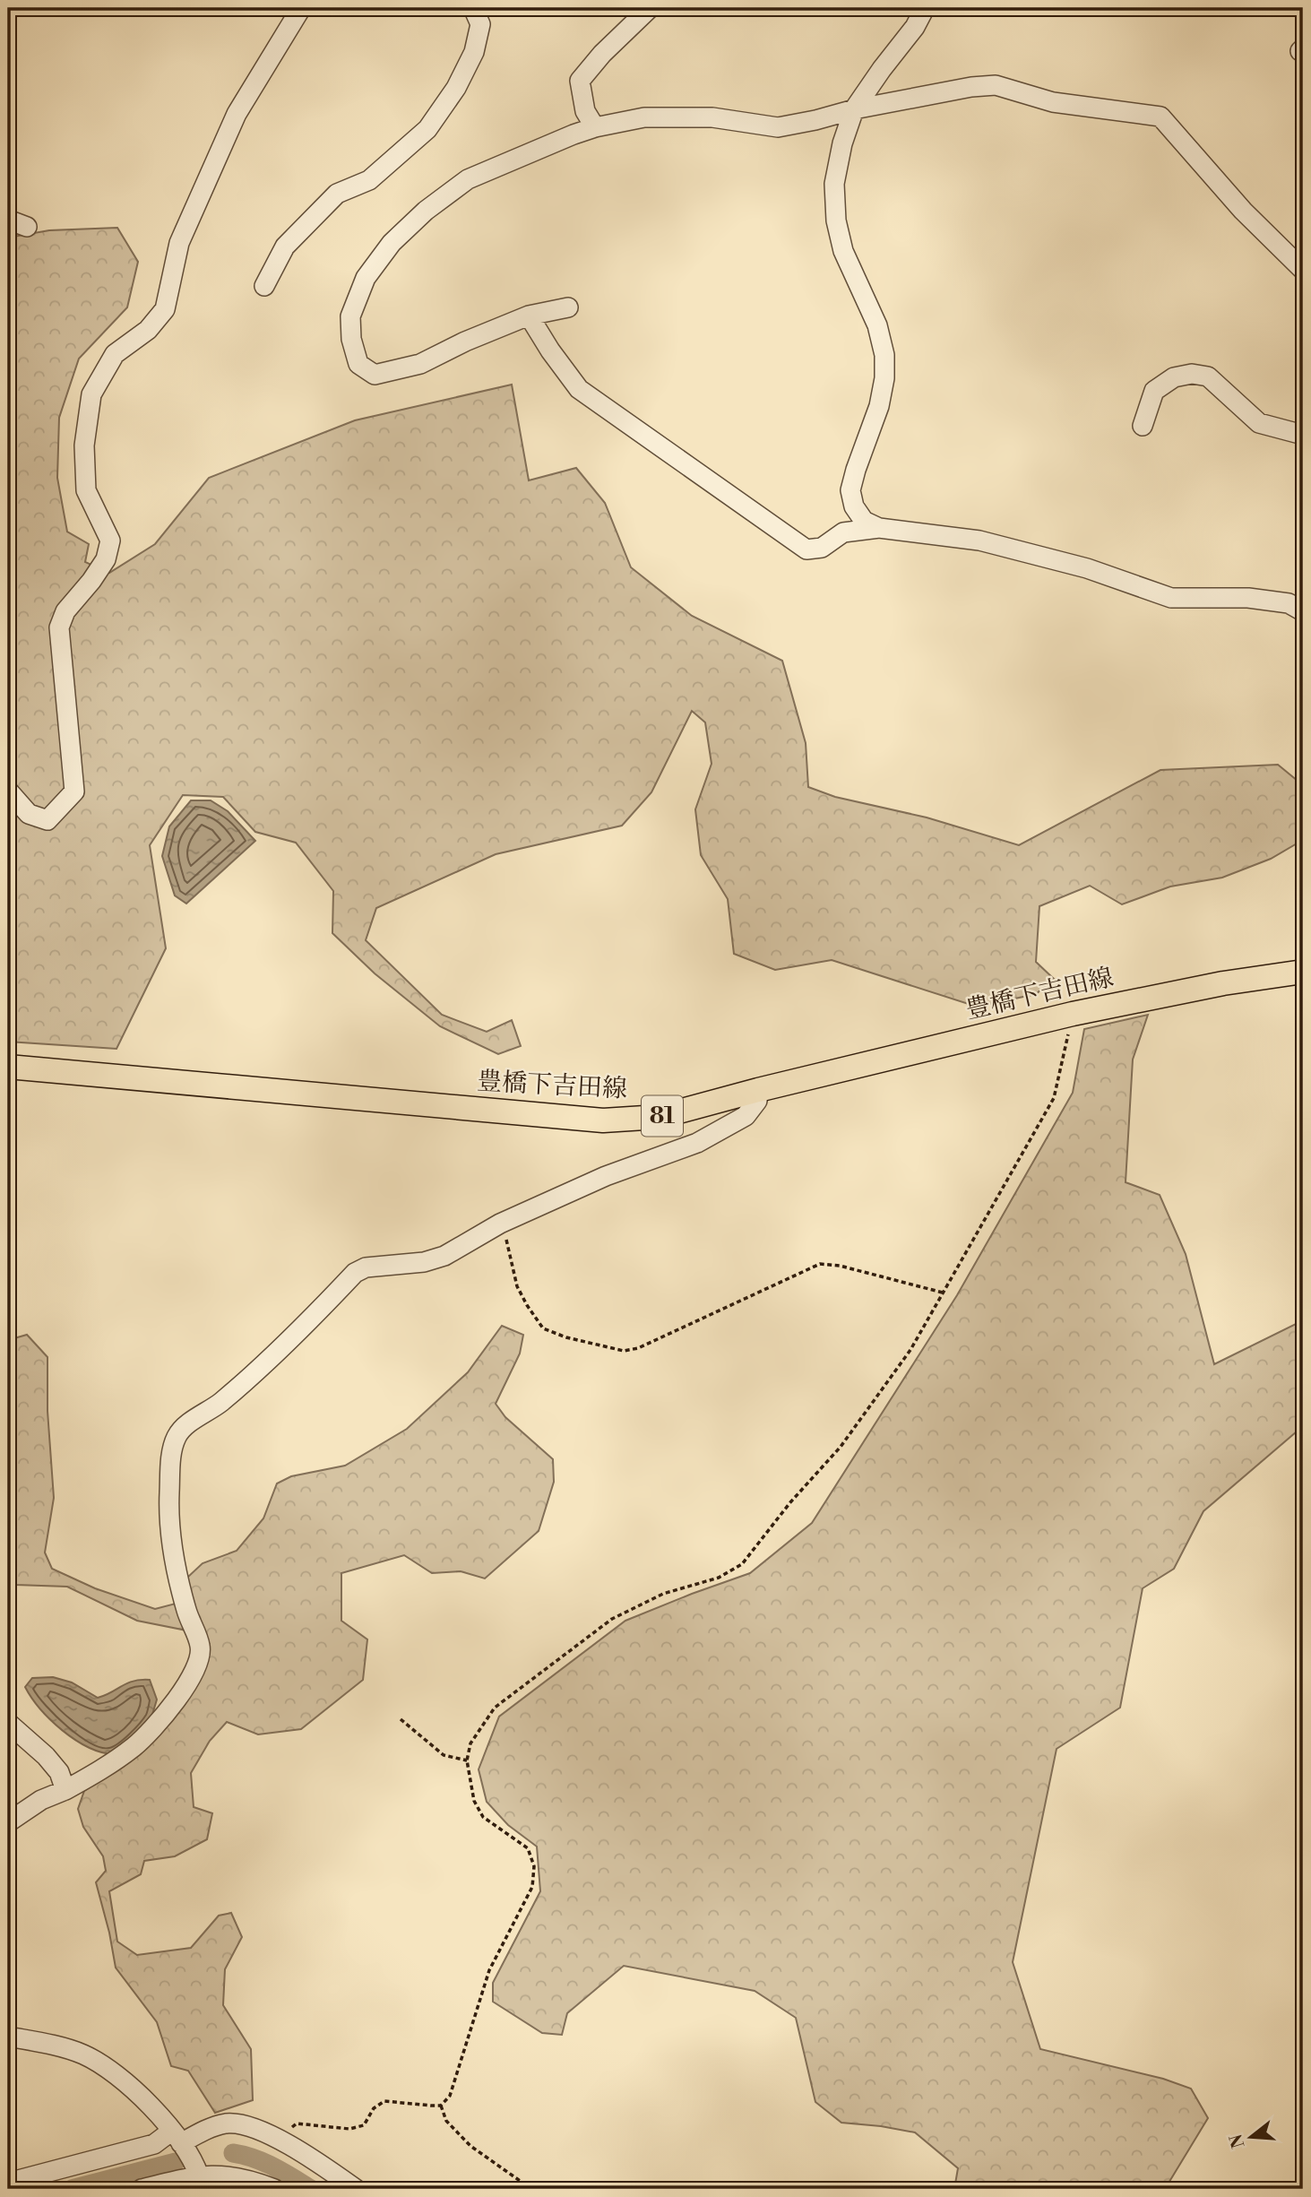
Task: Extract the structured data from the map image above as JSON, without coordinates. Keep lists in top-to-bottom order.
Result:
{
  "streets": {
    "main road": ["豊橋下吉田線", "81"]
  },
  "north": "left"
}
